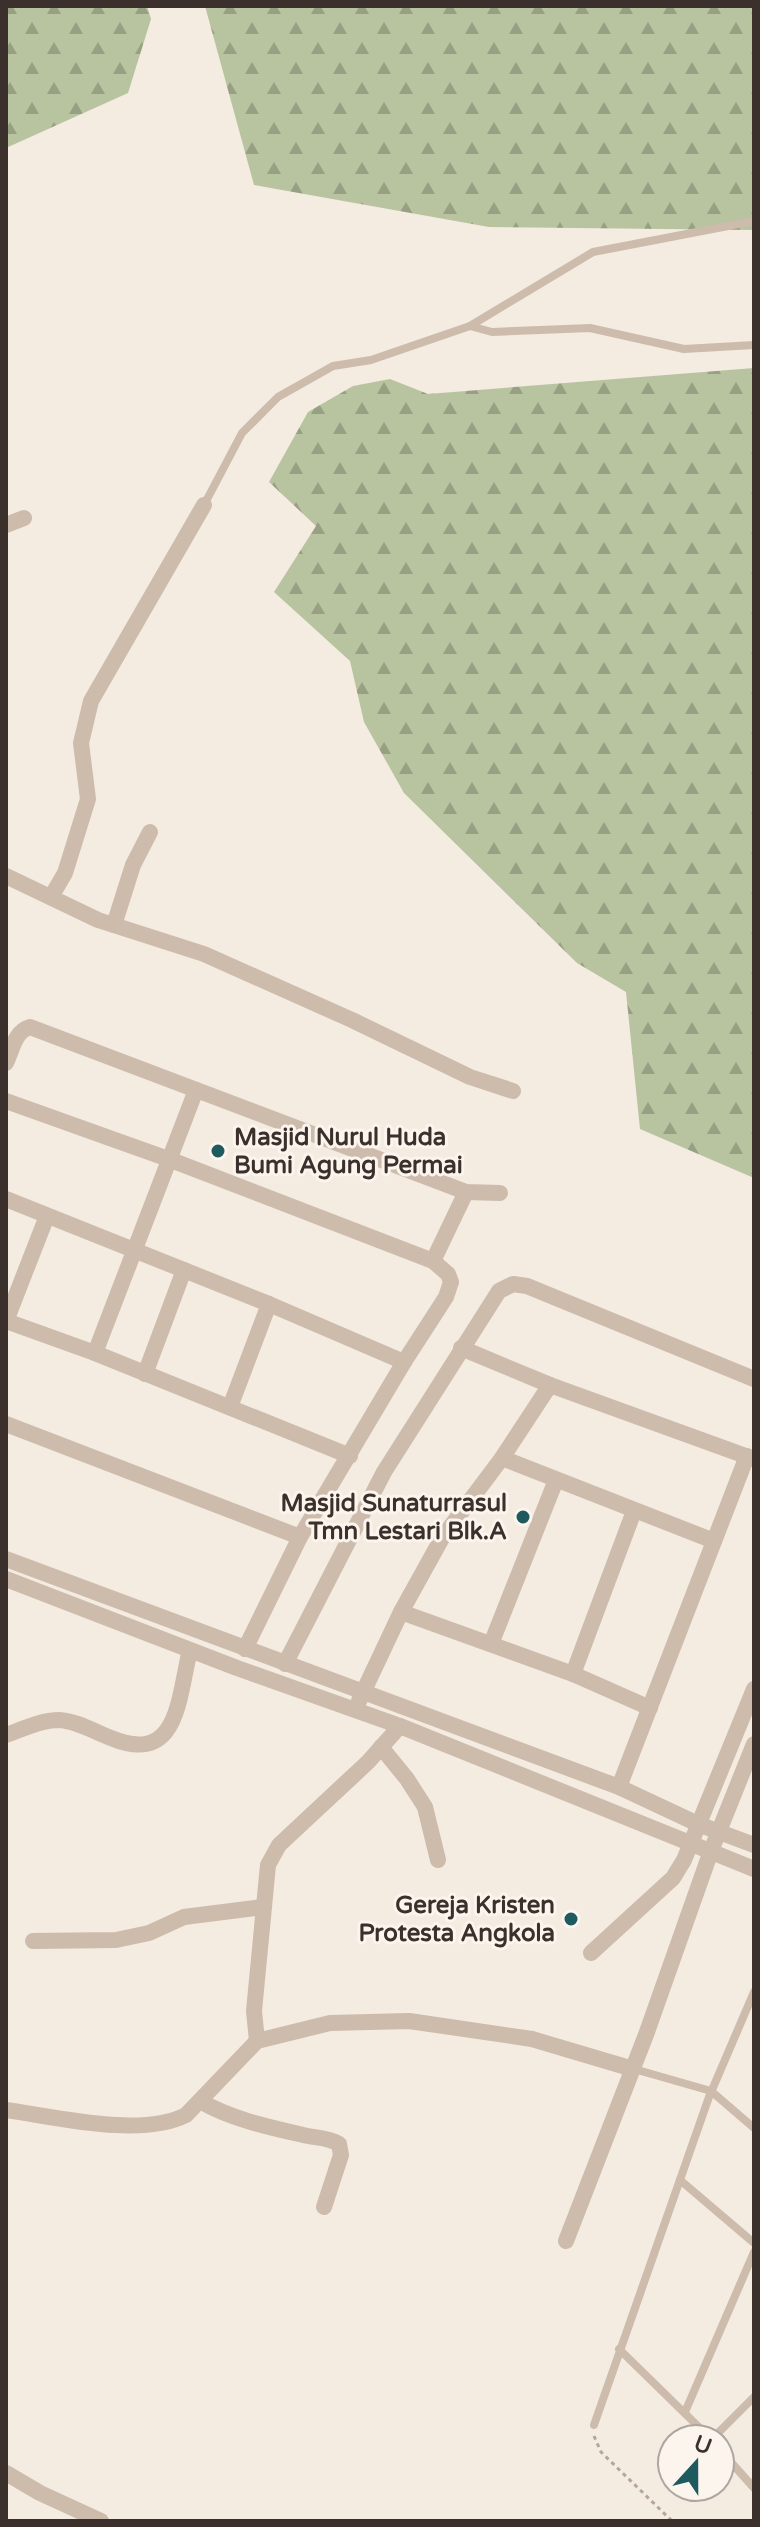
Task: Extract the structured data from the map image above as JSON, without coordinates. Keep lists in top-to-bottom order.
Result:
{
  "places": ["Masjid Nurul Huda Bumi Agung Permai", "Masjid Sunaturrasul Tmn Lestari Blk.A", "Gereja Kristen Protesta Angkola"],
  "north": "top"
}
